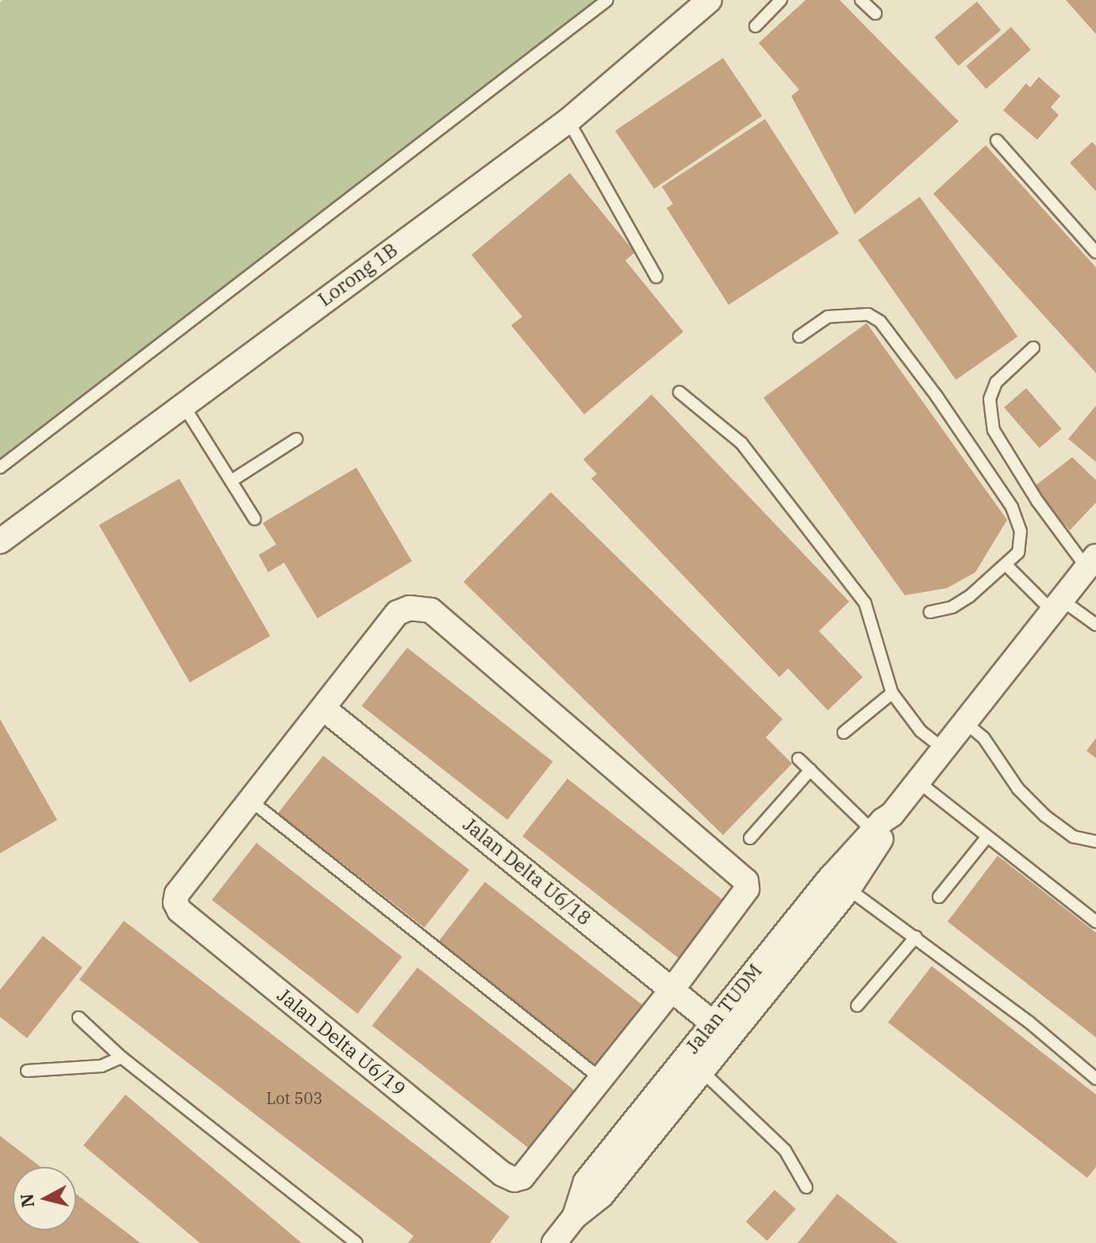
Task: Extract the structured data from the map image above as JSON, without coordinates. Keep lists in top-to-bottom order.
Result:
{
  "streets": {
    "street": [
      "Lorong 1B",
      "Jalan Delta U6/18",
      "Jalan TUDM",
      "Jalan Delta U6/19"
    ]
  },
  "crossings": [
    ["Jalan Delta U6/18", "Jalan TUDM"]
  ],
  "house_numbers": ["Lot 503"],
  "north": "left"
}
